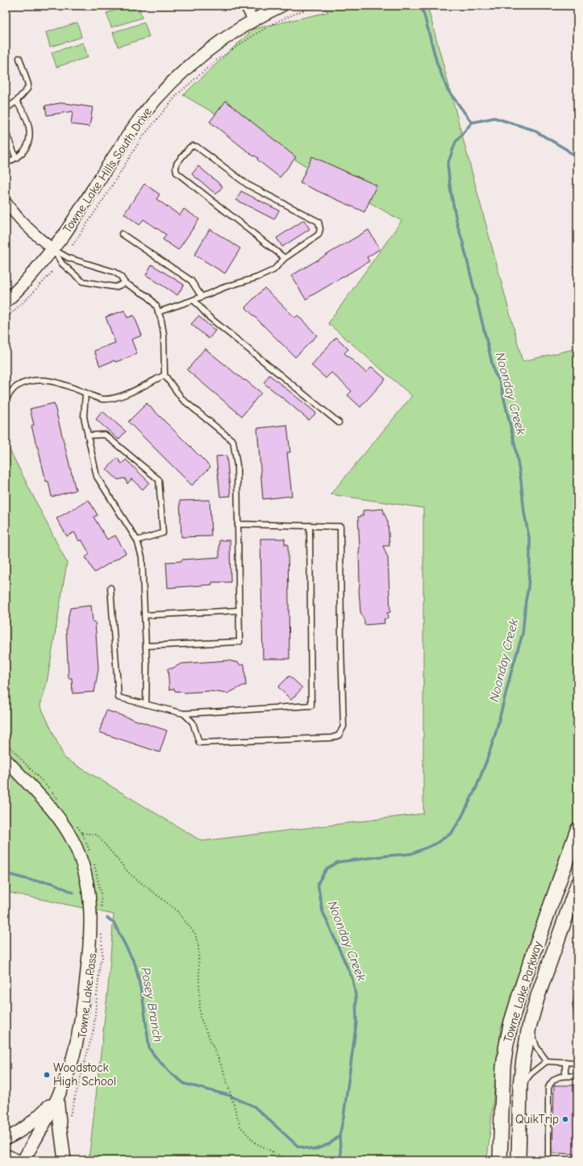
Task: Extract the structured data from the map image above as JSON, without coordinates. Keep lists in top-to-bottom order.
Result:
{
  "streets": {
    "main road": ["Towne Lake Parkway"],
    "street": ["Towne Lake Hills South Drive"],
    "path": ["Towne Lake Pass"]
  },
  "water": ["Noonday Creek", "Posey Branch"],
  "places": ["Woodstock High School", "QuikTrip"]
}
